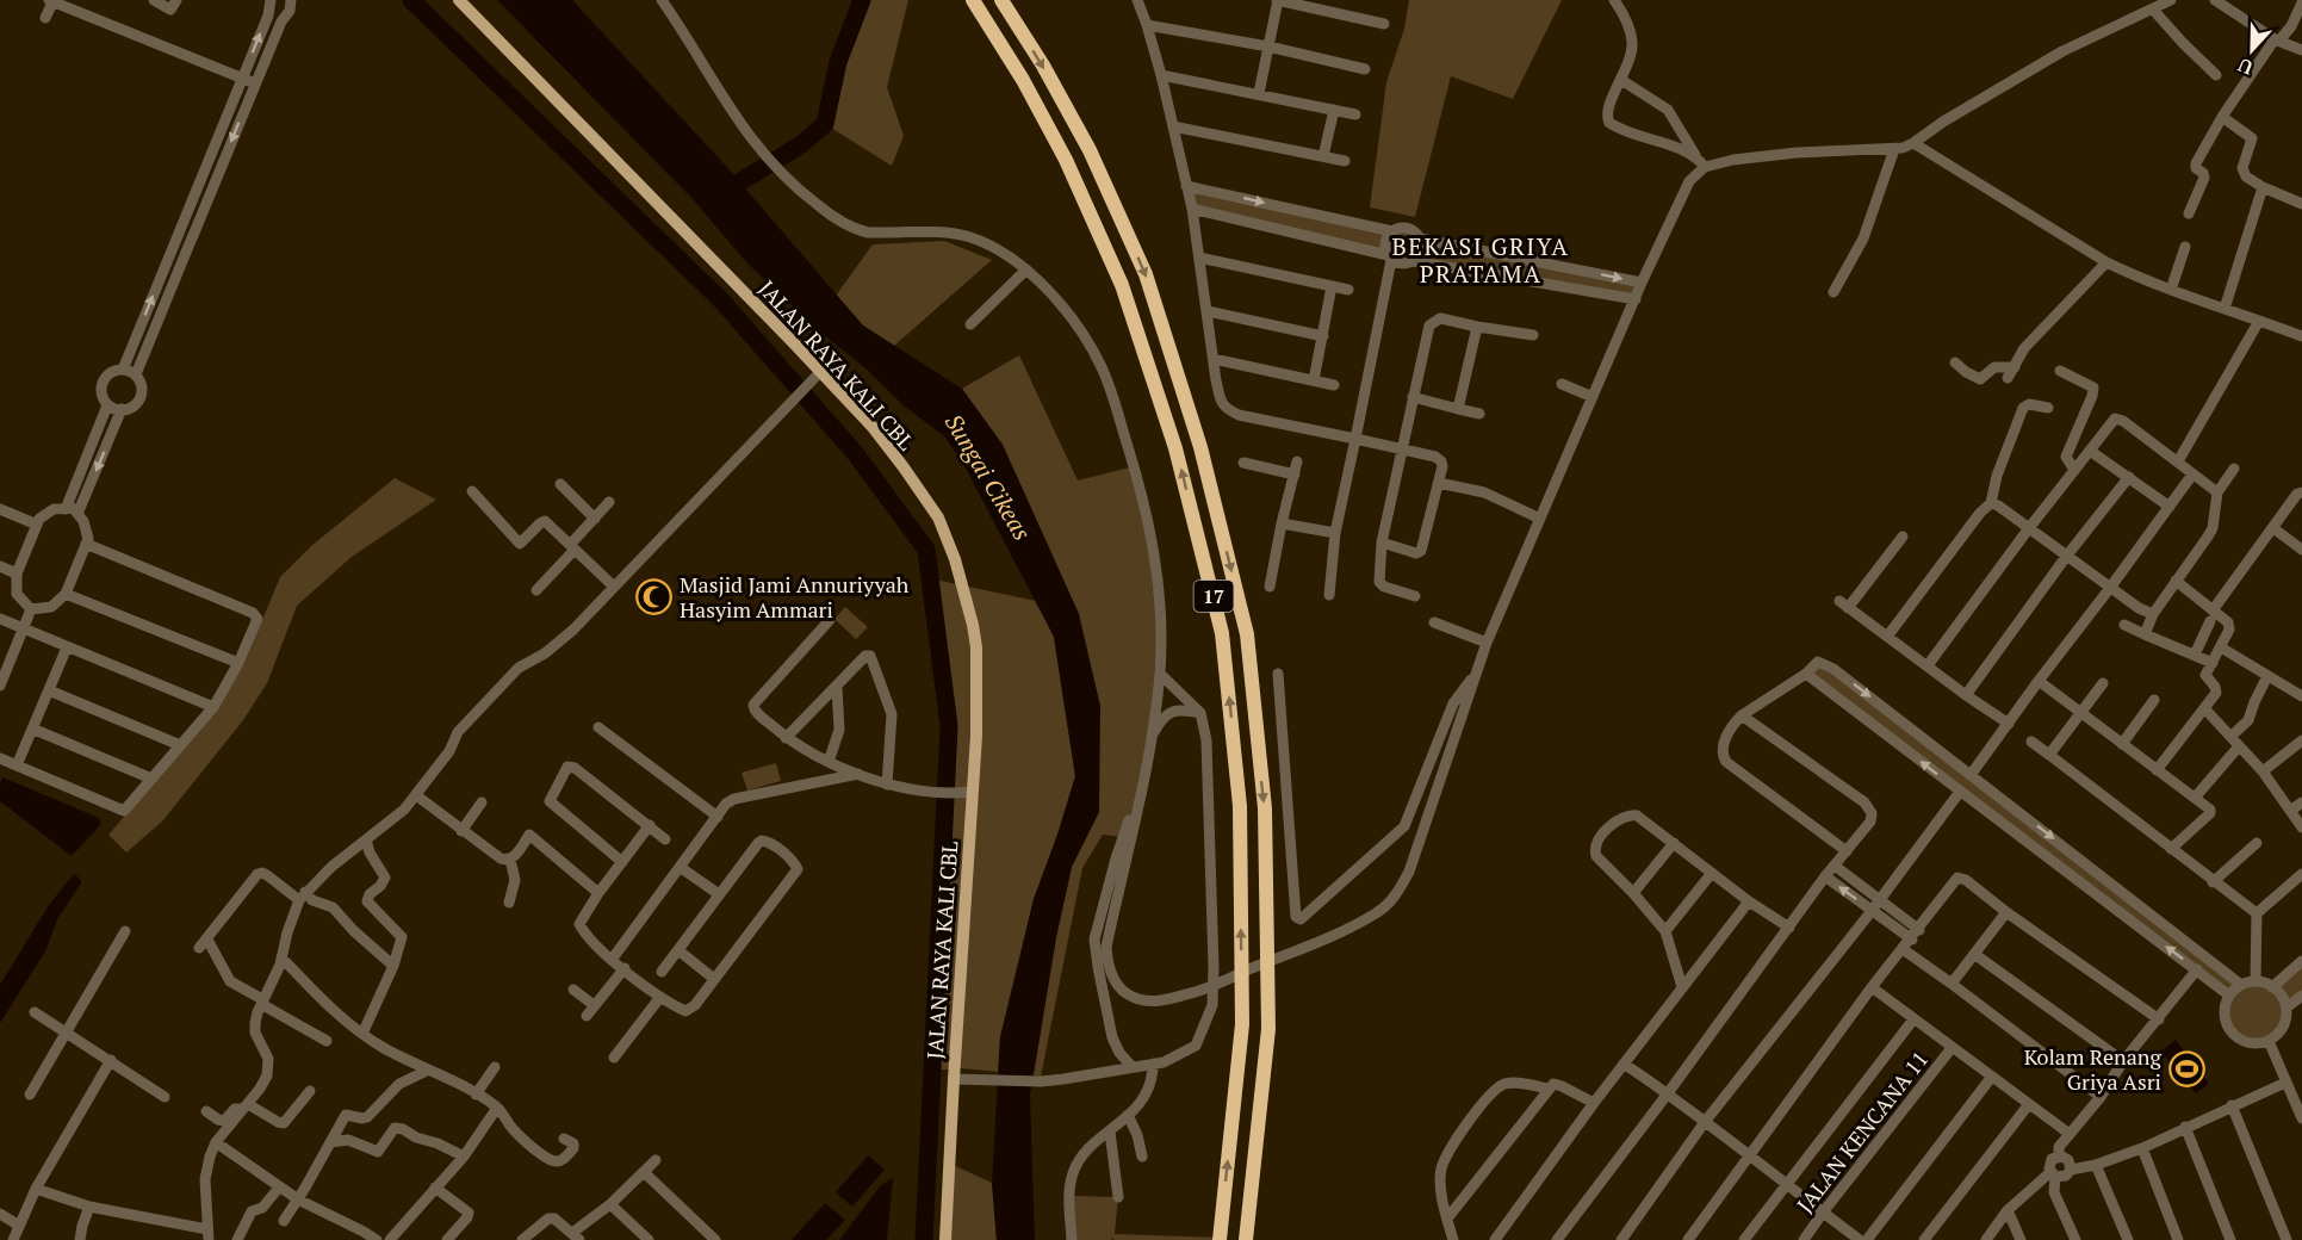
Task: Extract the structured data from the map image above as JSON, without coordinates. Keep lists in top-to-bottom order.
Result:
{
  "streets": {
    "highway": ["17"],
    "main road": ["JALAN RAYA KALI CBL"],
    "street": ["JALAN KENCANA 11"]
  },
  "districts": ["BEKASI GRIYA PRATAMA"],
  "water": ["Sungai Cikeas"],
  "places": {
    "mosque": ["Masjid Jami Annuriyyah Hasyim Ammari"],
    "sports": ["Kolam Renang Griya Asri"]
  },
  "north": "bottom"
}
